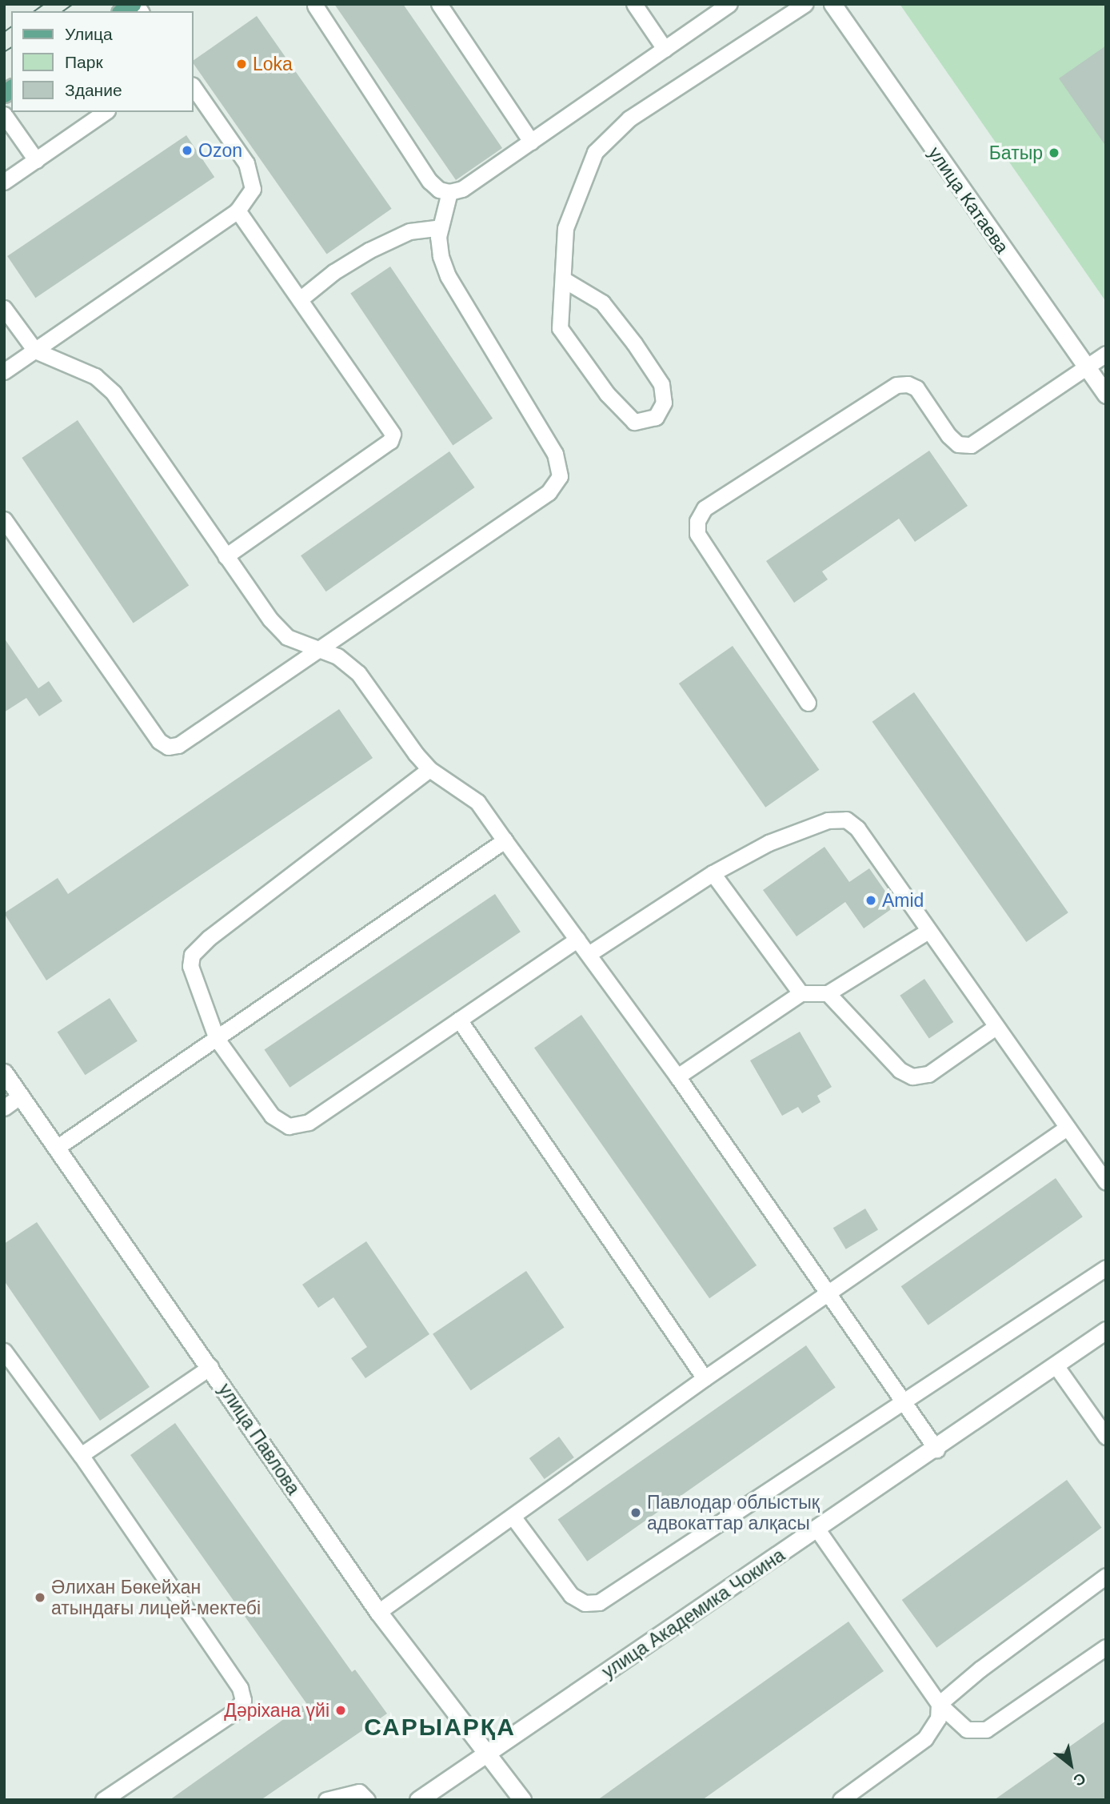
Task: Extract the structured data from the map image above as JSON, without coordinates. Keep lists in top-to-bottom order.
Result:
{
  "streets": {
    "street": ["улица Катаева", "улица Павлова", "улица Академика Чокина"]
  },
  "crossings": [
    ["улица Павлова", "улица Академика Чокина"]
  ],
  "districts": ["САРЫАРҚА"],
  "places": [
    "Loka",
    "Ozon",
    "Батыр",
    "Amid",
    "Павлодар облыстық адвокаттар алқасы",
    "Әлихан Бөкейхан атындағы лицей-мектебі",
    "Дәріхана үйі"
  ],
  "legend": ["Улица", "Парк", "Здание"],
  "north": "bottom right"
}
